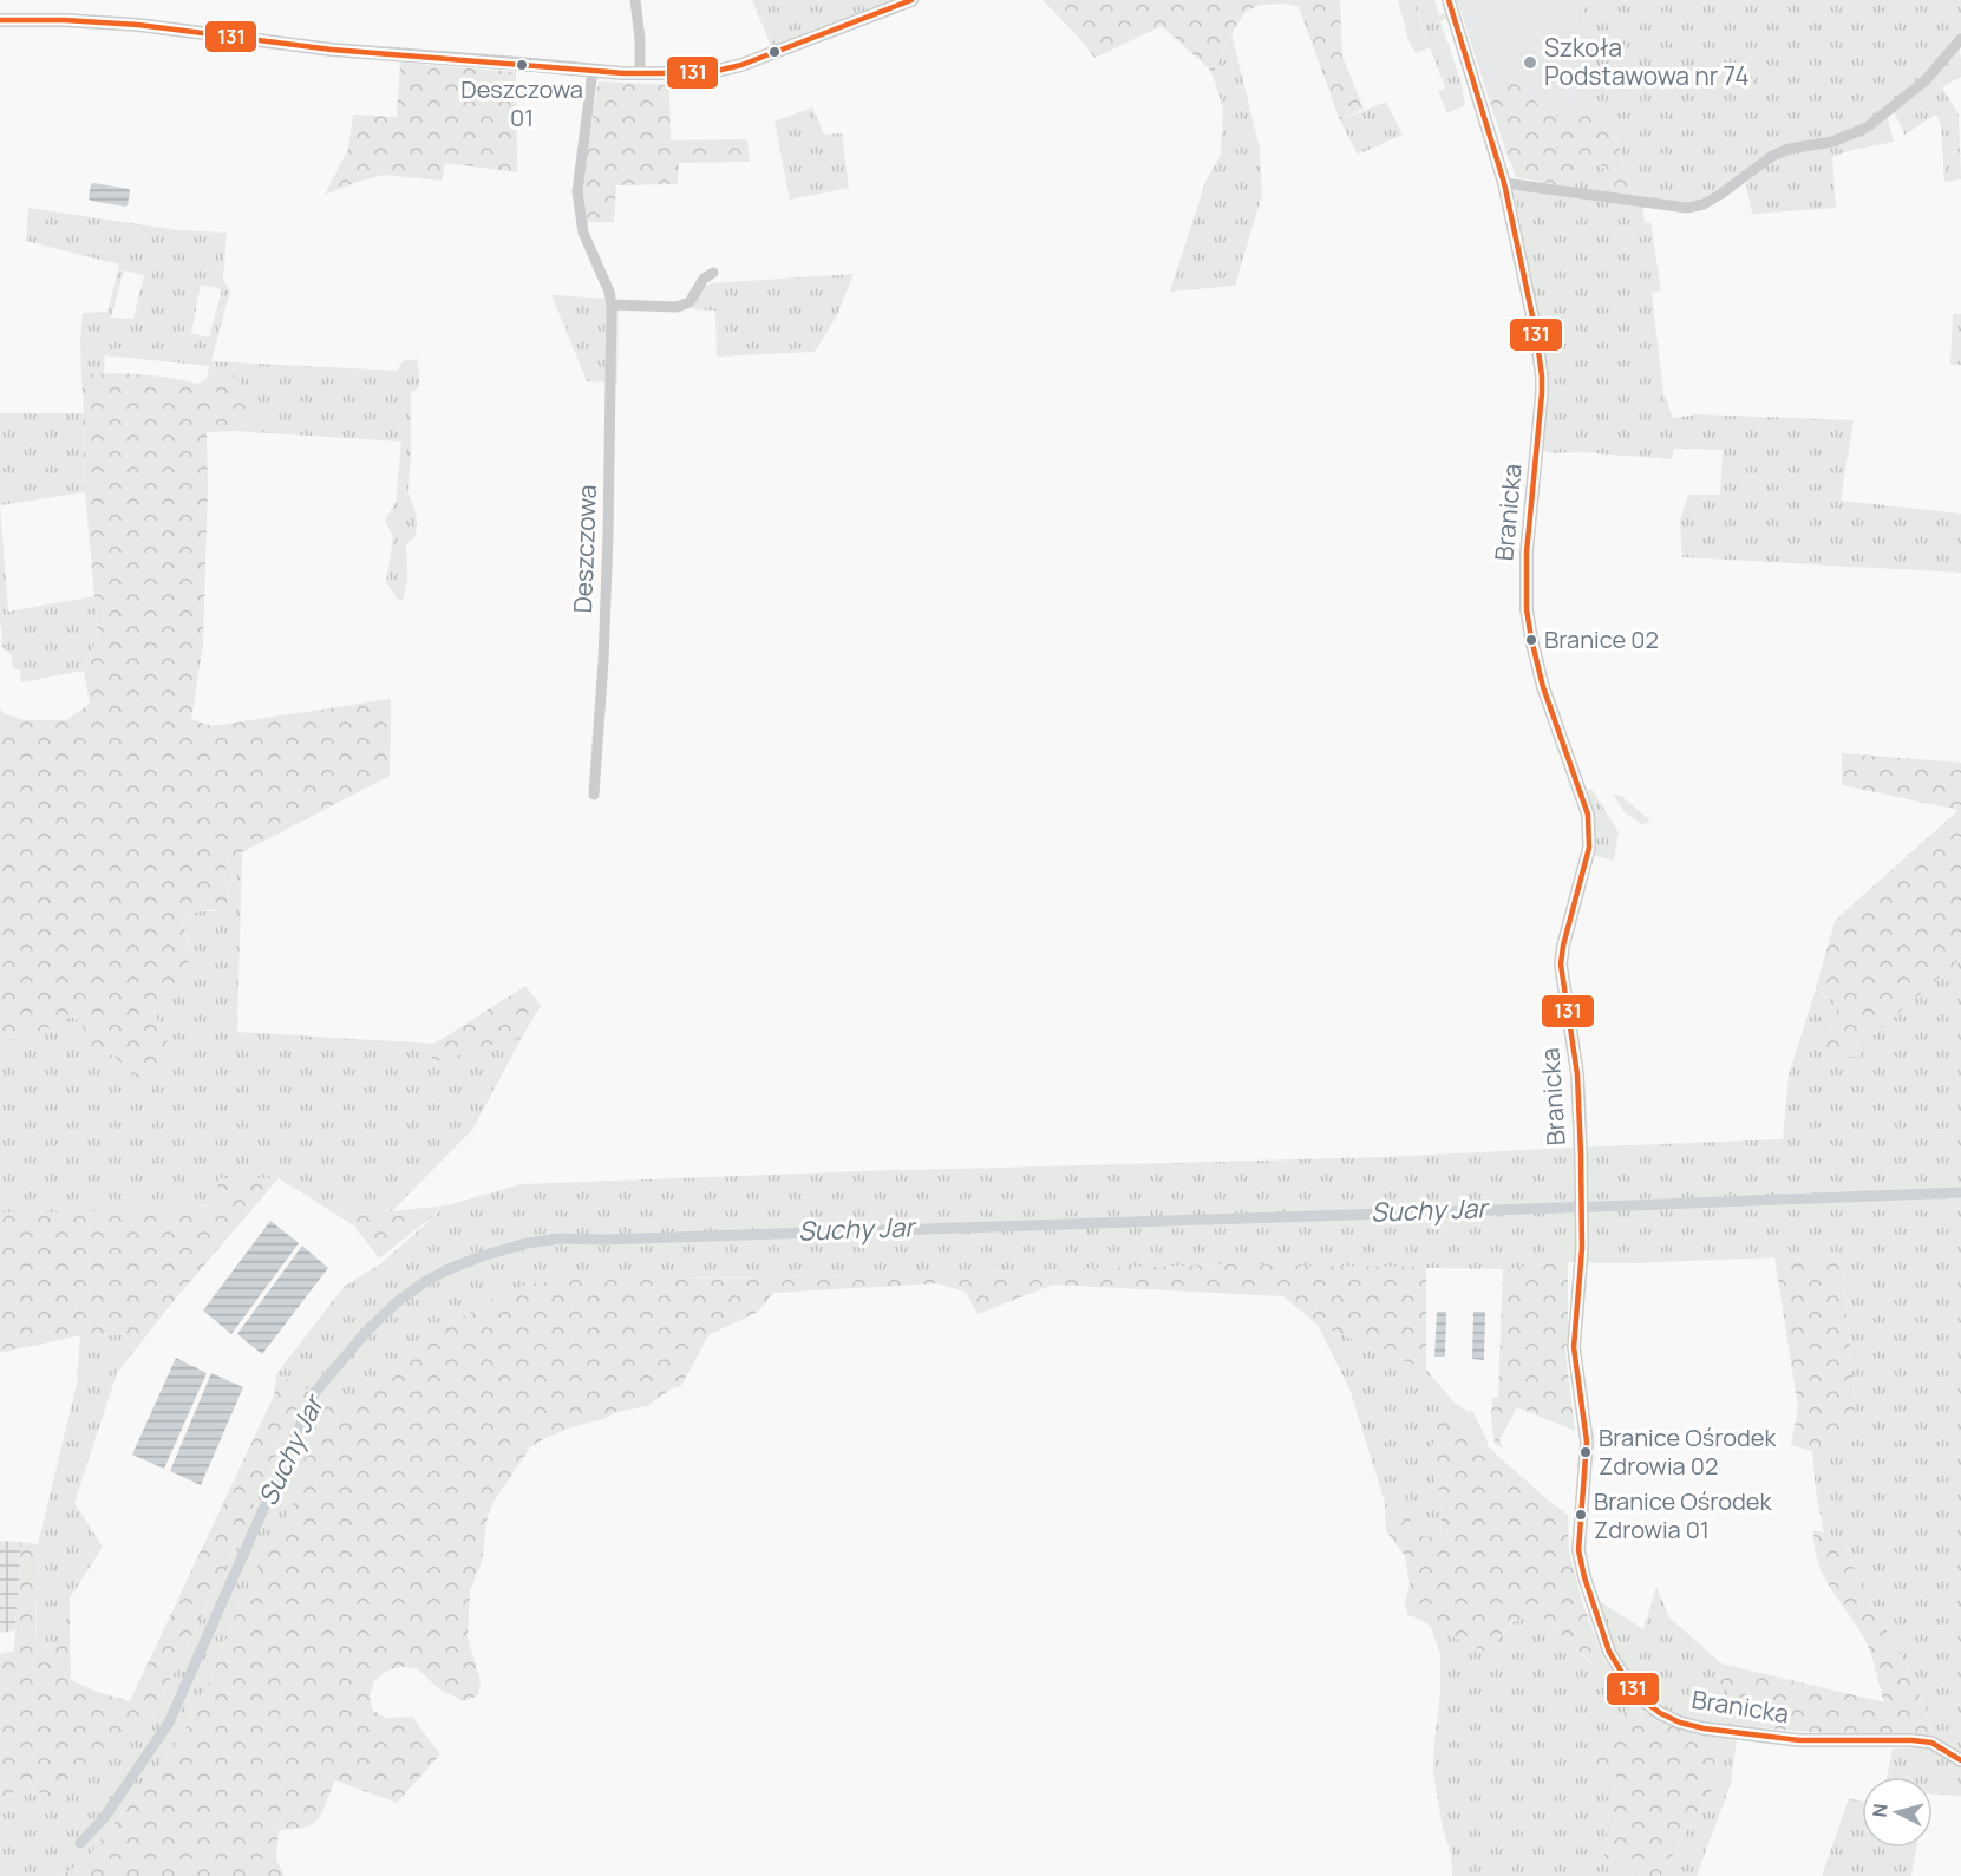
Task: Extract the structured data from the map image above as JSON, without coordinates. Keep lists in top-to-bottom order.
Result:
{
  "streets": {
    "street": ["Branicka", "Deszczowa"]
  },
  "water": ["Suchy Jar"],
  "places": [
    "Szkoła Podstawowa nr 74",
    "Deszczowa 01",
    "Branice 02",
    "Branice Ośrodek Zdrowia 02",
    "Branice Ośrodek Zdrowia 01"
  ],
  "lines": ["transit line 131"],
  "north": "left"
}
